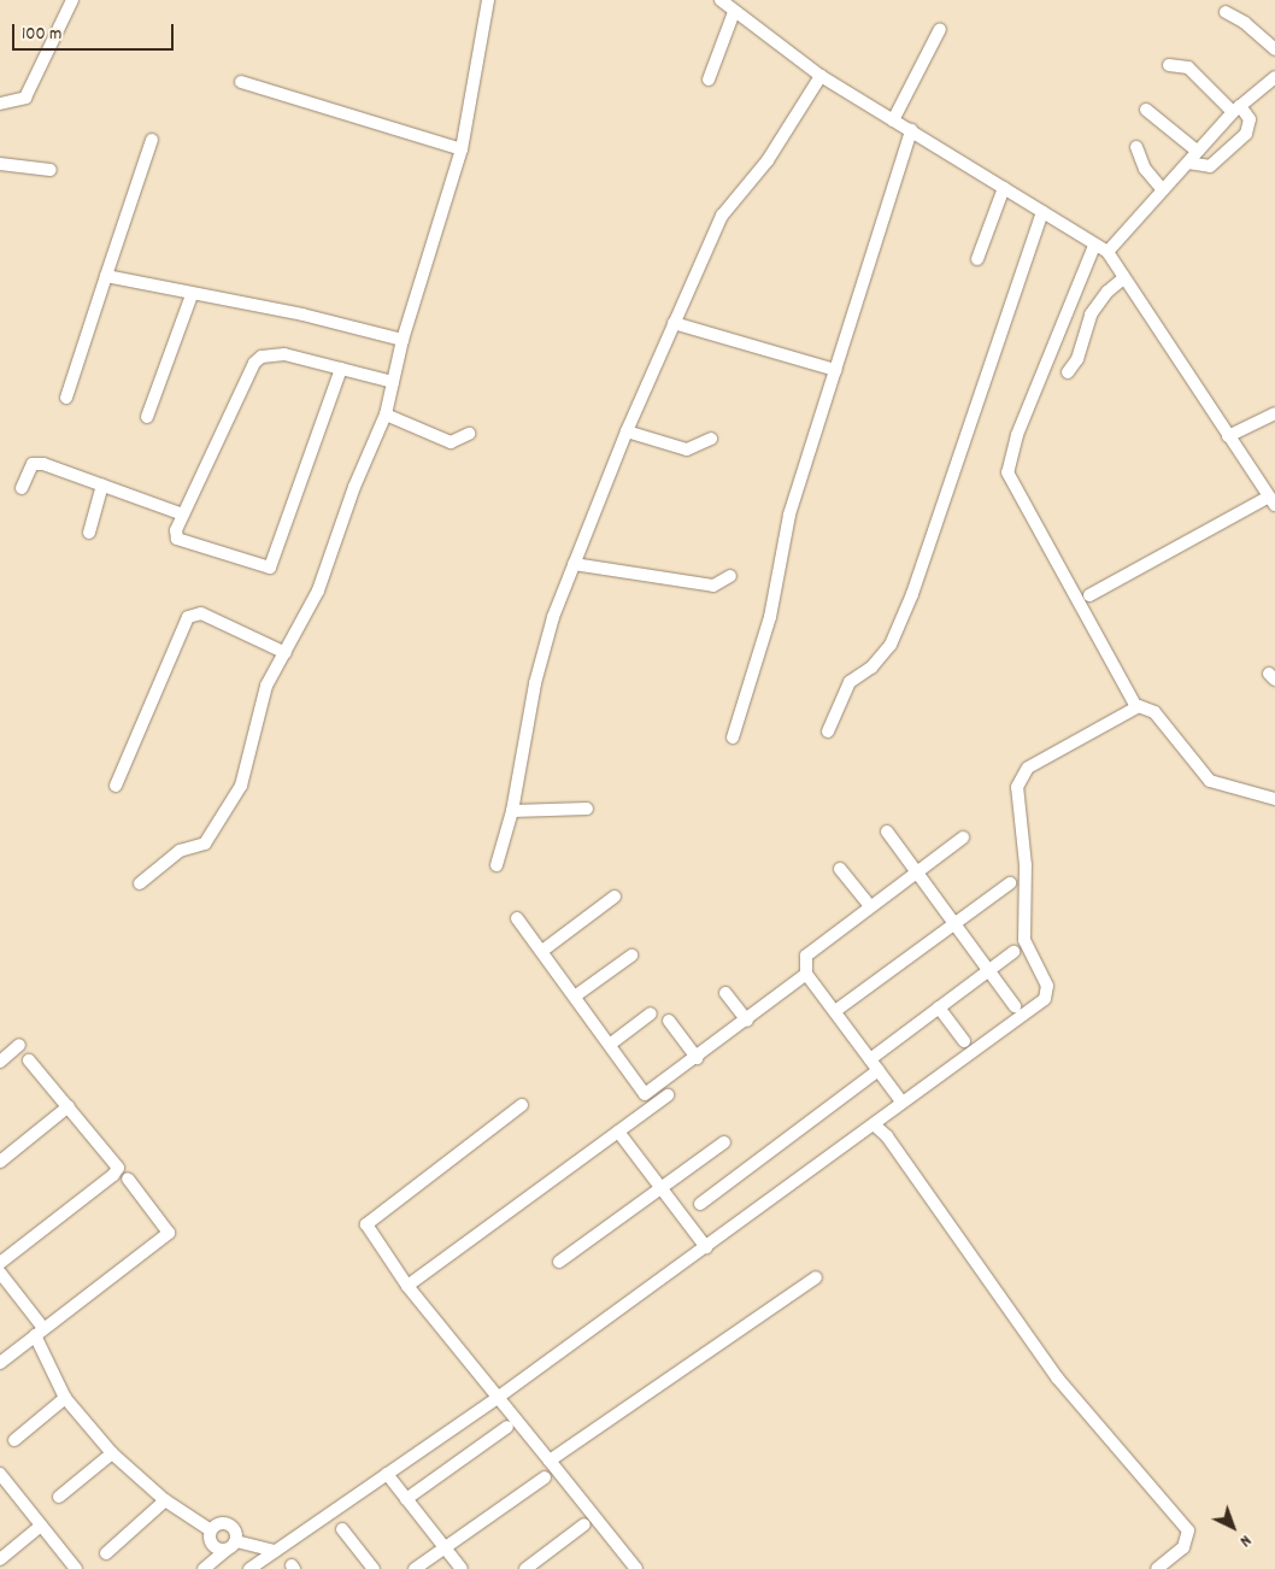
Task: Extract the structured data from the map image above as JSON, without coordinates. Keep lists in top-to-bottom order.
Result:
{
  "scale_bar": "100 m",
  "north": "bottom right"
}
